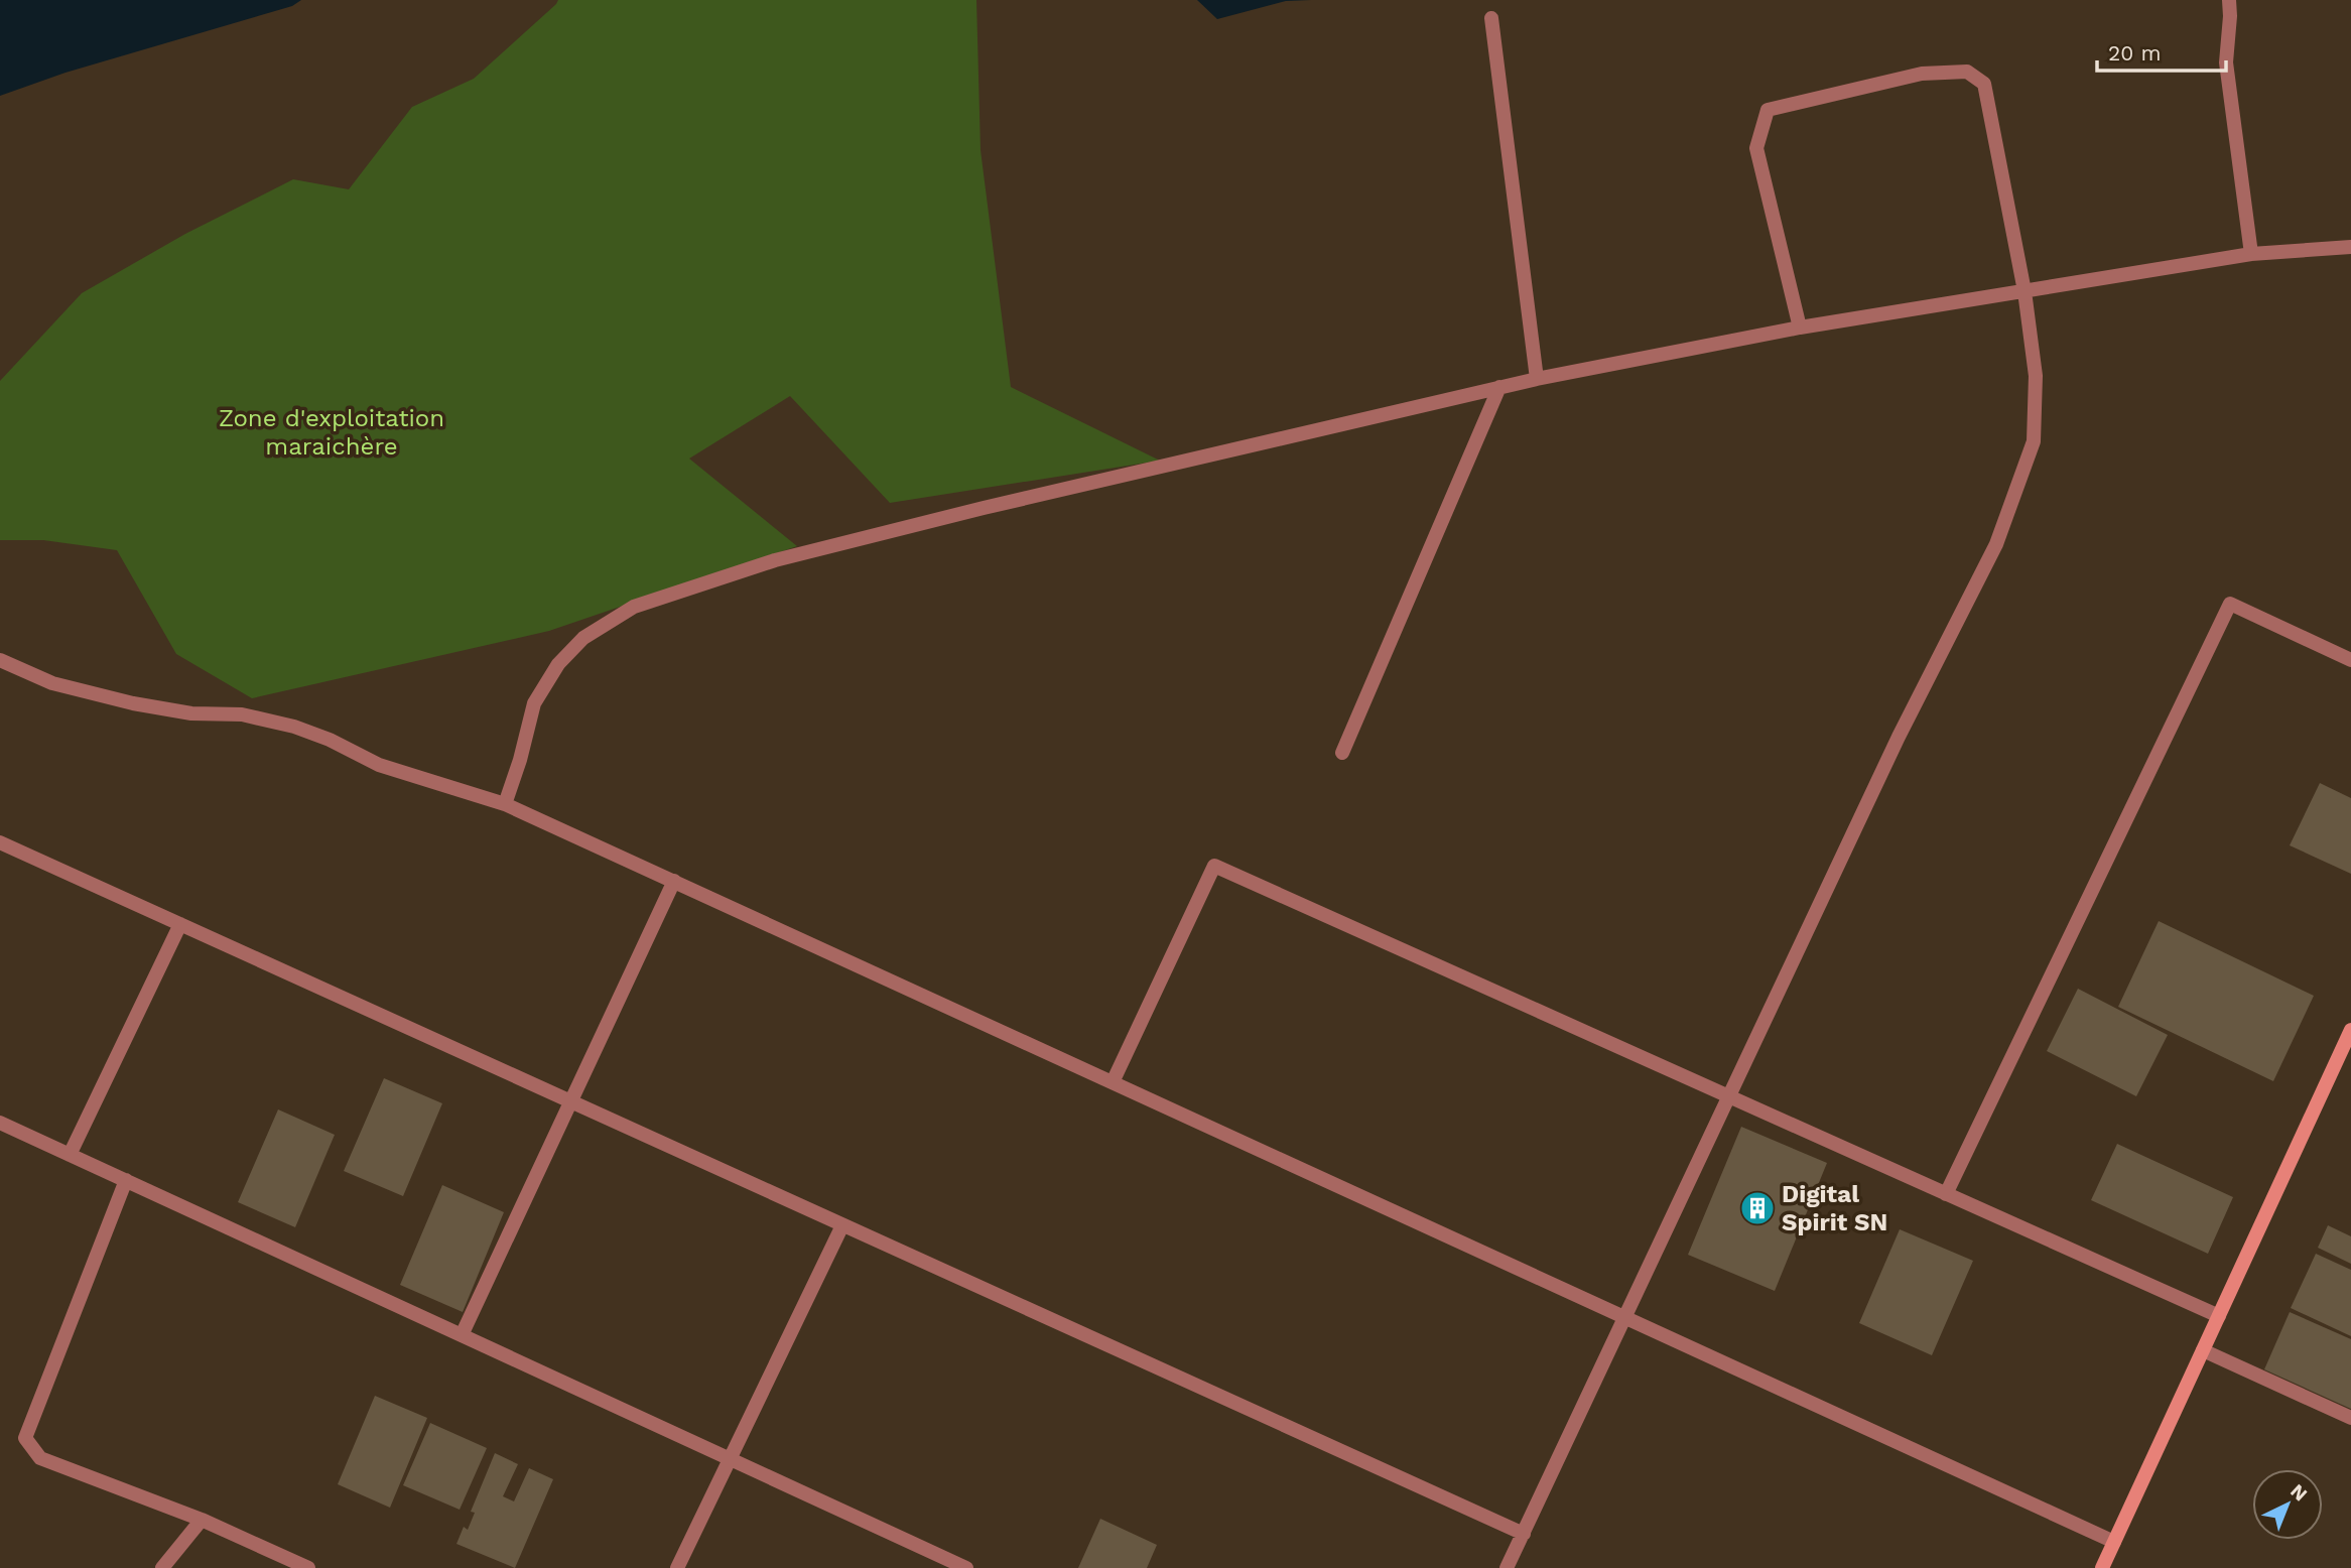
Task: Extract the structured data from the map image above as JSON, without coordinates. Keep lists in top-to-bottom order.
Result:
{
  "parks": ["Zone d'exploitation maraichère"],
  "places": {
    "building": ["Digital Spirit SN"]
  },
  "scale_bar": "20 m",
  "north": "top right"
}
